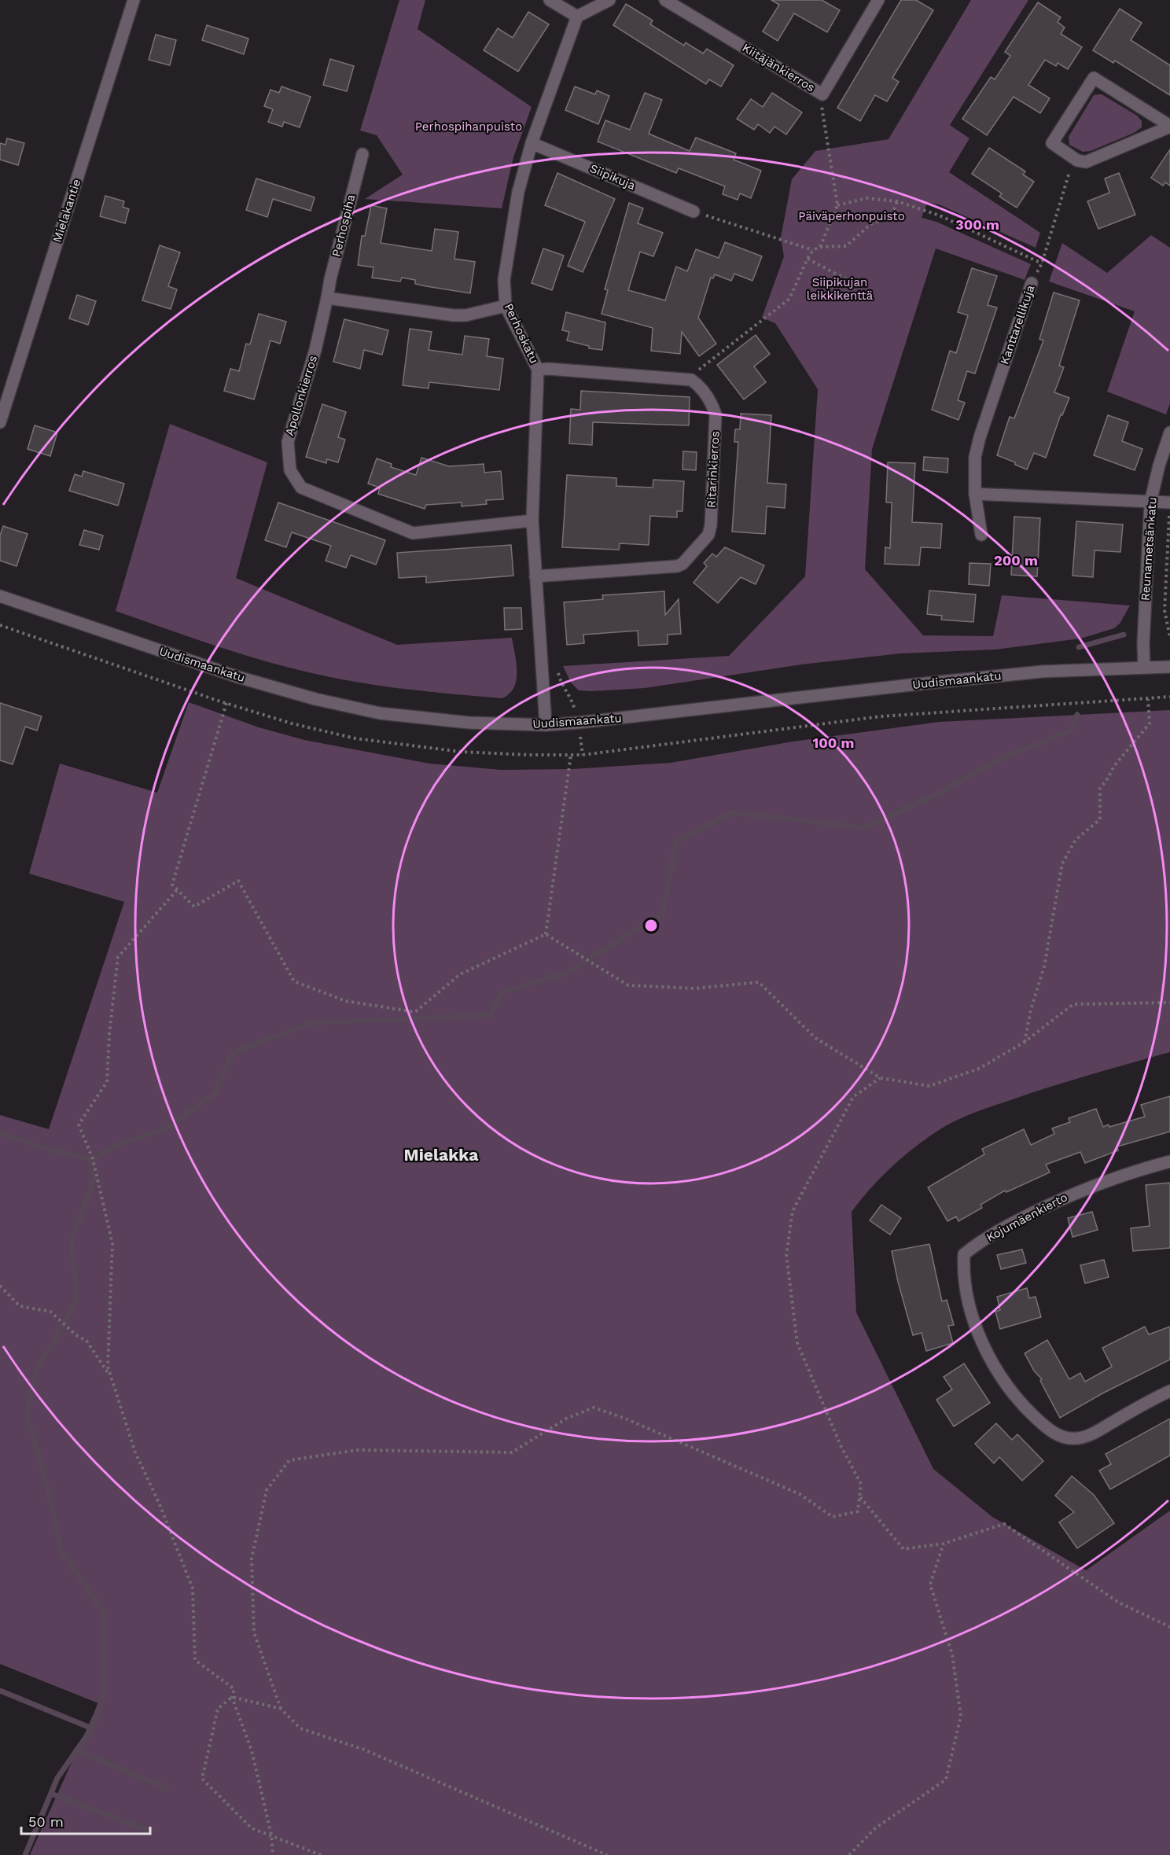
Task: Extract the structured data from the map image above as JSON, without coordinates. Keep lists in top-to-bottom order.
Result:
{
  "streets": {
    "street": [
      "Kiitäjänkierros",
      "Siipikuja",
      "Mielakantie",
      "Perhospiha",
      "Kanttarellikuja",
      "Perhoskatu",
      "Apollonkierros",
      "Ritarinkierros",
      "Reunametsänkatu",
      "Uudismaankatu",
      "Kojumäenkierto"
    ]
  },
  "crossings": [
    ["Siipikuja", "Perhoskatu"],
    ["Perhospiha", "Apollonkierros"],
    ["Perhoskatu", "Apollonkierros"],
    ["Perhoskatu", "Ritarinkierros"],
    ["Perhoskatu", "Uudismaankatu"],
    ["Reunametsänkatu", "Uudismaankatu"]
  ],
  "districts": ["Mielakka"],
  "parks": ["Perhospihanpuisto", "Päiväperhonpuisto", "Siipikujan leikkikenttä"],
  "scale_bar": "50 m",
  "rings": ["300 m", "200 m", "100 m"]
}
